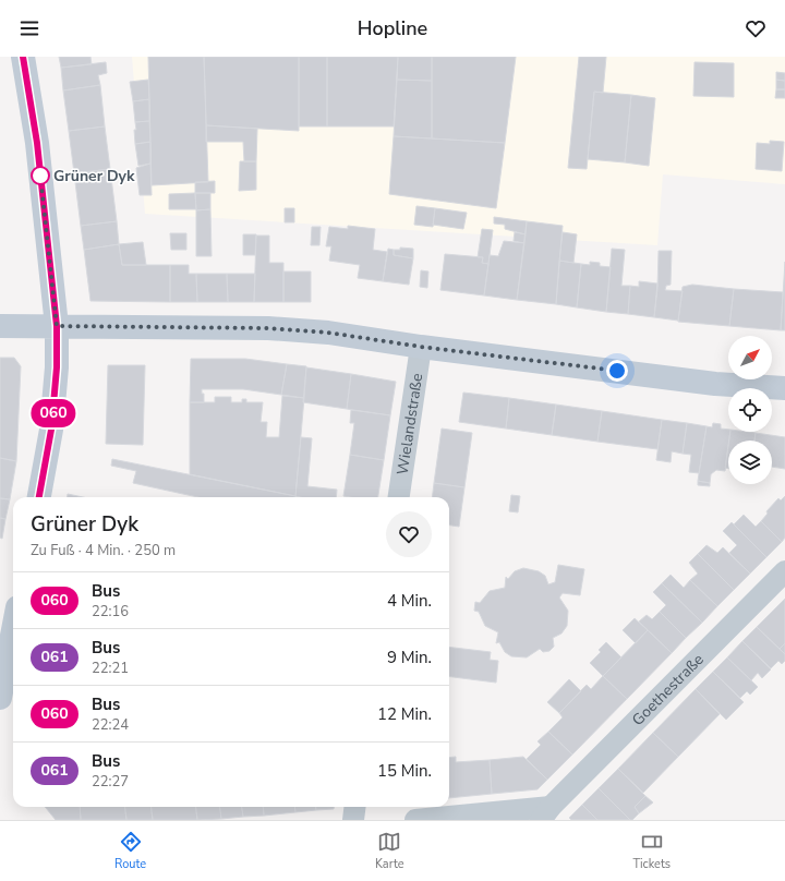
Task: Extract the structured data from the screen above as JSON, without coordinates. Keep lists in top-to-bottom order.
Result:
{
  "streets": {
    "street": ["Wielandstraße", "Goethestraße"]
  },
  "places": ["Grüner Dyk"],
  "lines": ["bus line 060"],
  "north": "top right",
  "page": {
    "header": "Hopline",
    "on_map": "060",
    "heading": ["Grüner Dyk", "Zu Fuß · 4 Min. · 250 m"],
    "list": [
      {
        "mark": "060",
        "name": "Bus",
        "note": "22:16",
        "value": "4 Min."
      },
      {
        "mark": "061",
        "name": "Bus",
        "note": "22:21",
        "value": "9 Min."
      },
      {
        "mark": "060",
        "name": "Bus",
        "note": "22:24",
        "value": "12 Min."
      },
      {
        "mark": "061",
        "name": "Bus",
        "note": "22:27",
        "value": "15 Min."
      }
    ],
    "tabs": ["Route", "Karte", "Tickets"]
  }
}
